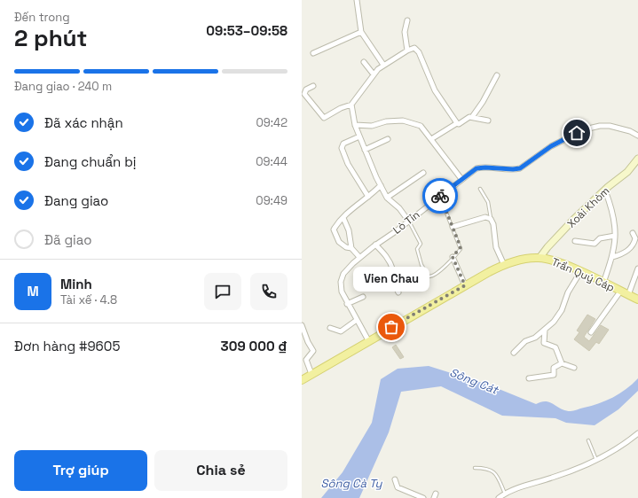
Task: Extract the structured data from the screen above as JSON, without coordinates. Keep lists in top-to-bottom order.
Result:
{
  "streets": {
    "main road": ["Trần Quý Cáp"],
    "street": ["Xoài Khòm", "Lò Tỉn"]
  },
  "crossings": [
    ["Xoài Khòm", "Trần Quý Cáp"],
    ["Lò Tỉn", "Trần Quý Cáp"]
  ],
  "water": ["Sông Cát", "Sông Cà Ty"],
  "places": ["Vien Chau"],
  "page": {
    "heading": ["2 phút", "Đến trong", "09:53–09:58"],
    "panel": [
      "Minh",
      "Tài xế · 4.8",
      "Đơn hàng #9605",
      "309 000 ₫"
    ],
    "bar": "Đang giao · 240 m",
    "list": [
      ["Đã xác nhận", "09:42"],
      ["Đang chuẩn bị", "09:44"],
      ["Đang giao", "09:49"],
      "Đã giao"
    ],
    "bubble": "Vien Chau",
    "round": "M",
    "buttons": ["Trợ giúp", "Chia sẻ"]
  }
}
